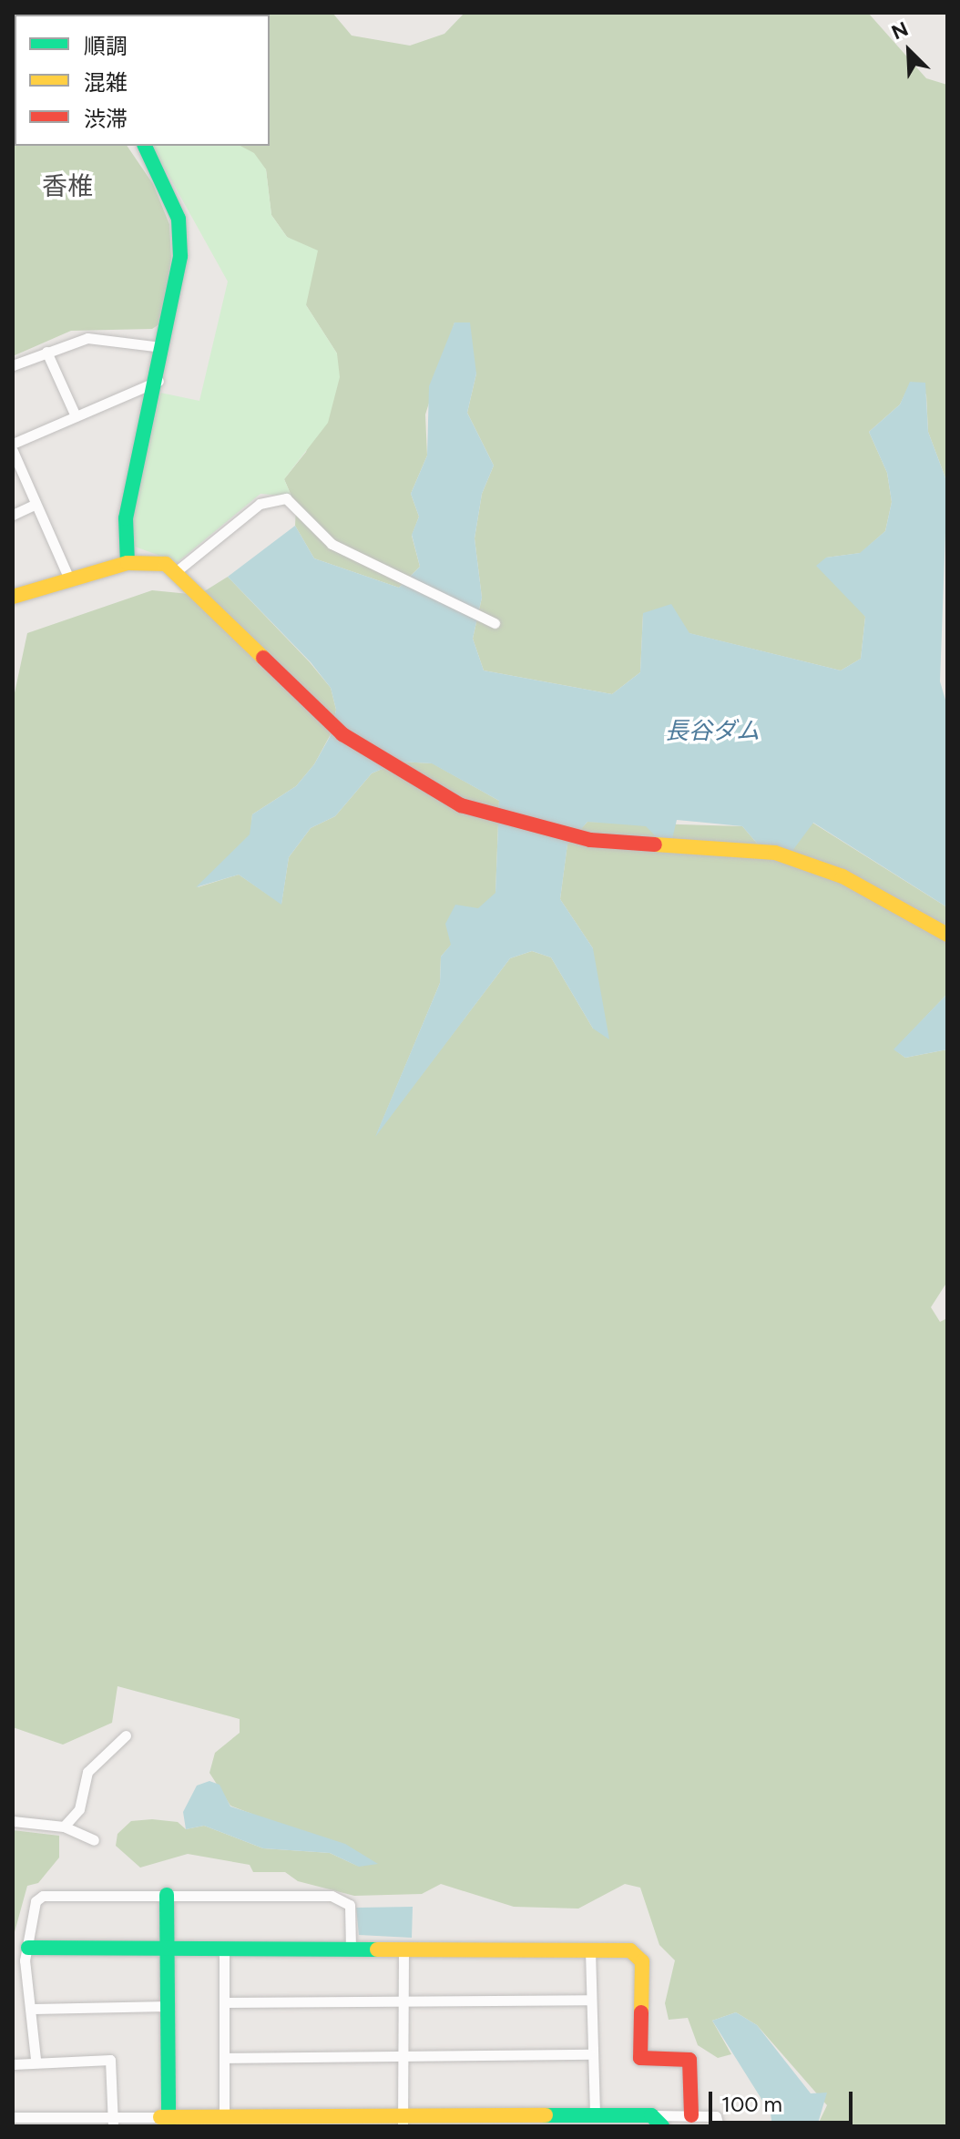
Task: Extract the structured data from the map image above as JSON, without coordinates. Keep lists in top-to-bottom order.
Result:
{
  "districts": ["香椎"],
  "water": ["長谷ダム"],
  "legend": ["順調", "混雑", "渋滞"],
  "scale_bar": "100 m",
  "north": "top left"
}
